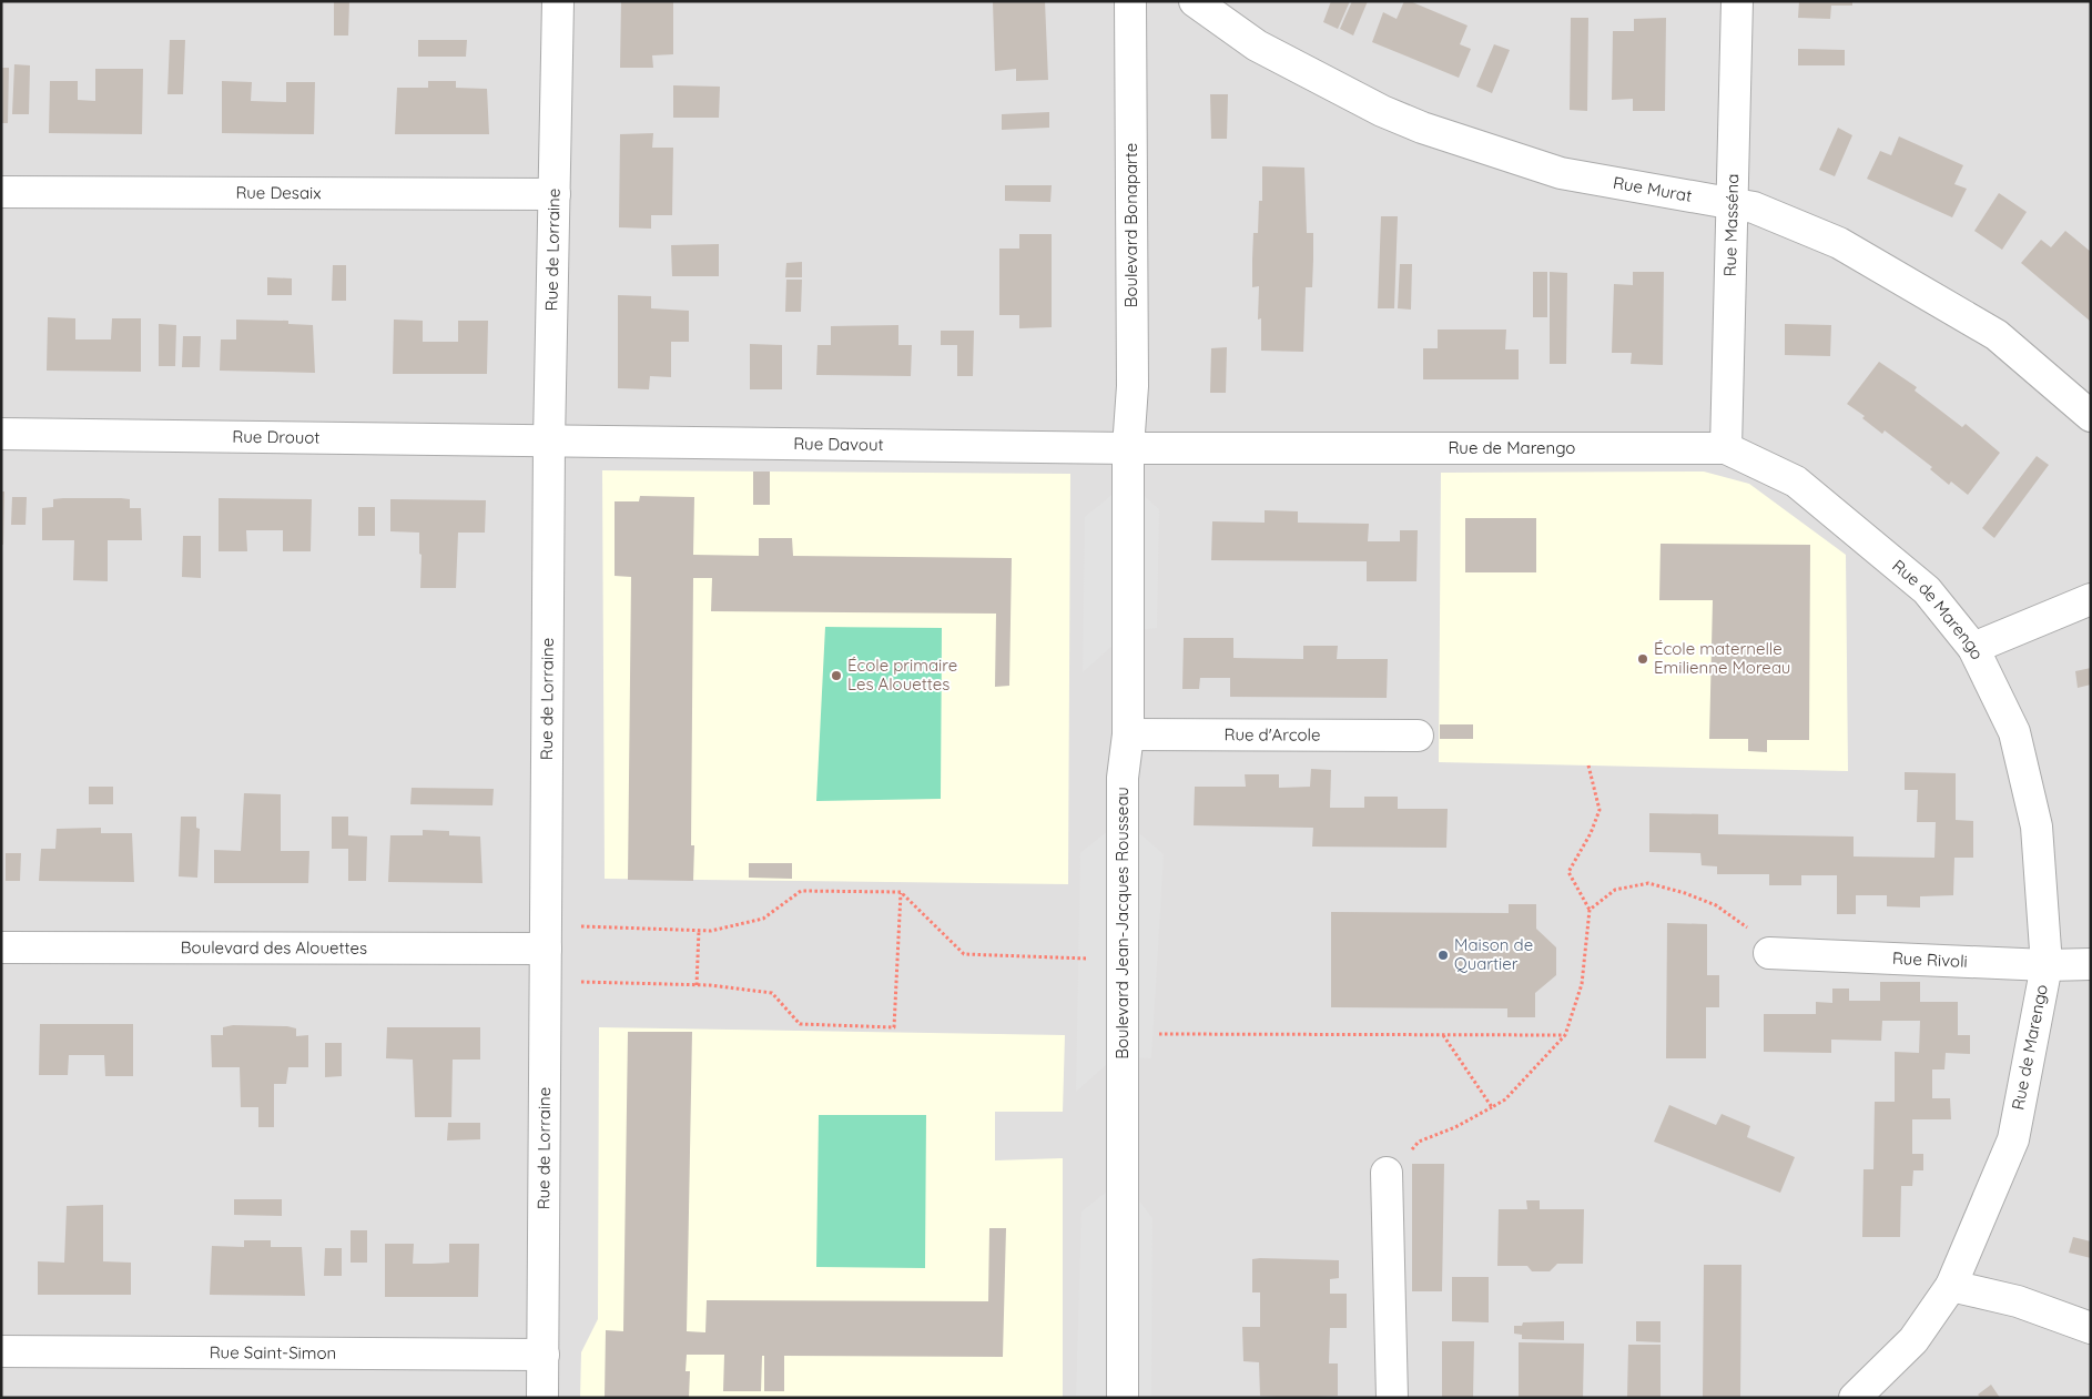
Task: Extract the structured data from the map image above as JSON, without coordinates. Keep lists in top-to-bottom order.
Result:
{
  "streets": {
    "street": [
      "Rue Murat",
      "Rue Desaix",
      "Boulevard Bonaparte",
      "Rue Masséna",
      "Rue de Lorraine",
      "Rue Drouot",
      "Rue Davout",
      "Rue de Marengo",
      "Rue d'Arcole",
      "Boulevard Jean-Jacques Rousseau",
      "Boulevard des Alouettes",
      "Rue Rivoli",
      "Rue Saint-Simon"
    ]
  },
  "crossings": [
    ["Rue Murat", "Rue Masséna"],
    ["Rue Desaix", "Rue de Lorraine"],
    ["Boulevard Bonaparte", "Rue Davout"],
    ["Boulevard Bonaparte", "Rue de Marengo"],
    ["Boulevard Bonaparte", "Boulevard Jean-Jacques Rousseau"],
    ["Rue Masséna", "Rue de Marengo"],
    ["Rue de Lorraine", "Rue Drouot"],
    ["Rue de Lorraine", "Rue Davout"],
    ["Rue de Lorraine", "Boulevard des Alouettes"],
    ["Rue de Lorraine", "Rue Saint-Simon"],
    ["Rue Drouot", "Rue Davout"],
    ["Rue Davout", "Rue de Marengo"],
    ["Rue Davout", "Boulevard Jean-Jacques Rousseau"],
    ["Rue de Marengo", "Boulevard Jean-Jacques Rousseau"],
    ["Rue de Marengo", "Rue Rivoli"],
    ["Rue d'Arcole", "Boulevard Jean-Jacques Rousseau"]
  ],
  "places": ["École maternelle Emilienne Moreau", "École primaire Les Alouettes", "Maison de Quartier"]
}
